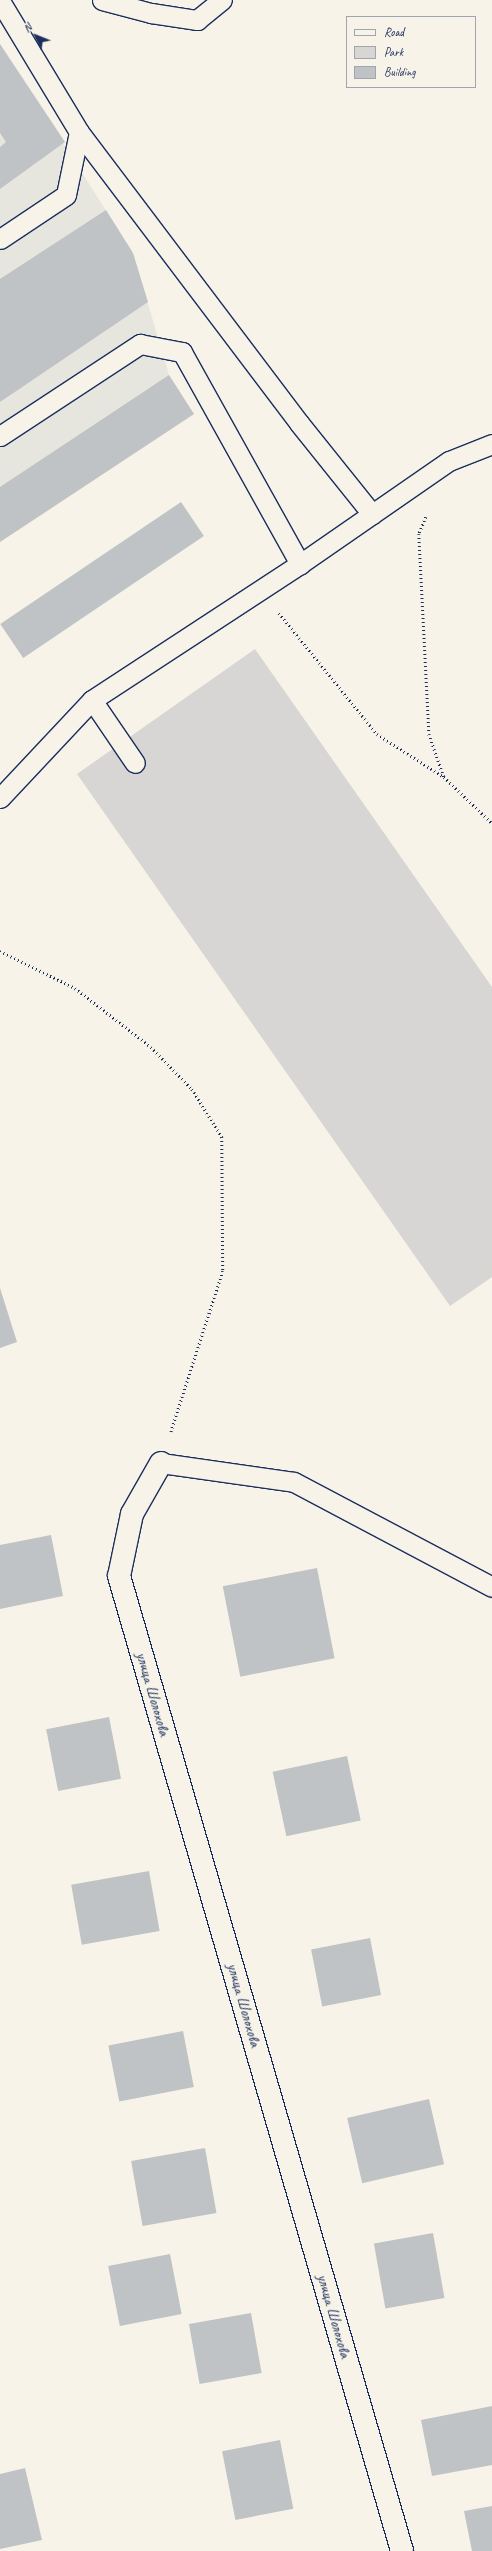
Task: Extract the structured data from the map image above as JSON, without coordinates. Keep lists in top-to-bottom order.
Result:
{
  "streets": {
    "street": ["улица Шолохова"]
  },
  "legend": ["Road", "Park", "Building"],
  "north": "top left"
}
